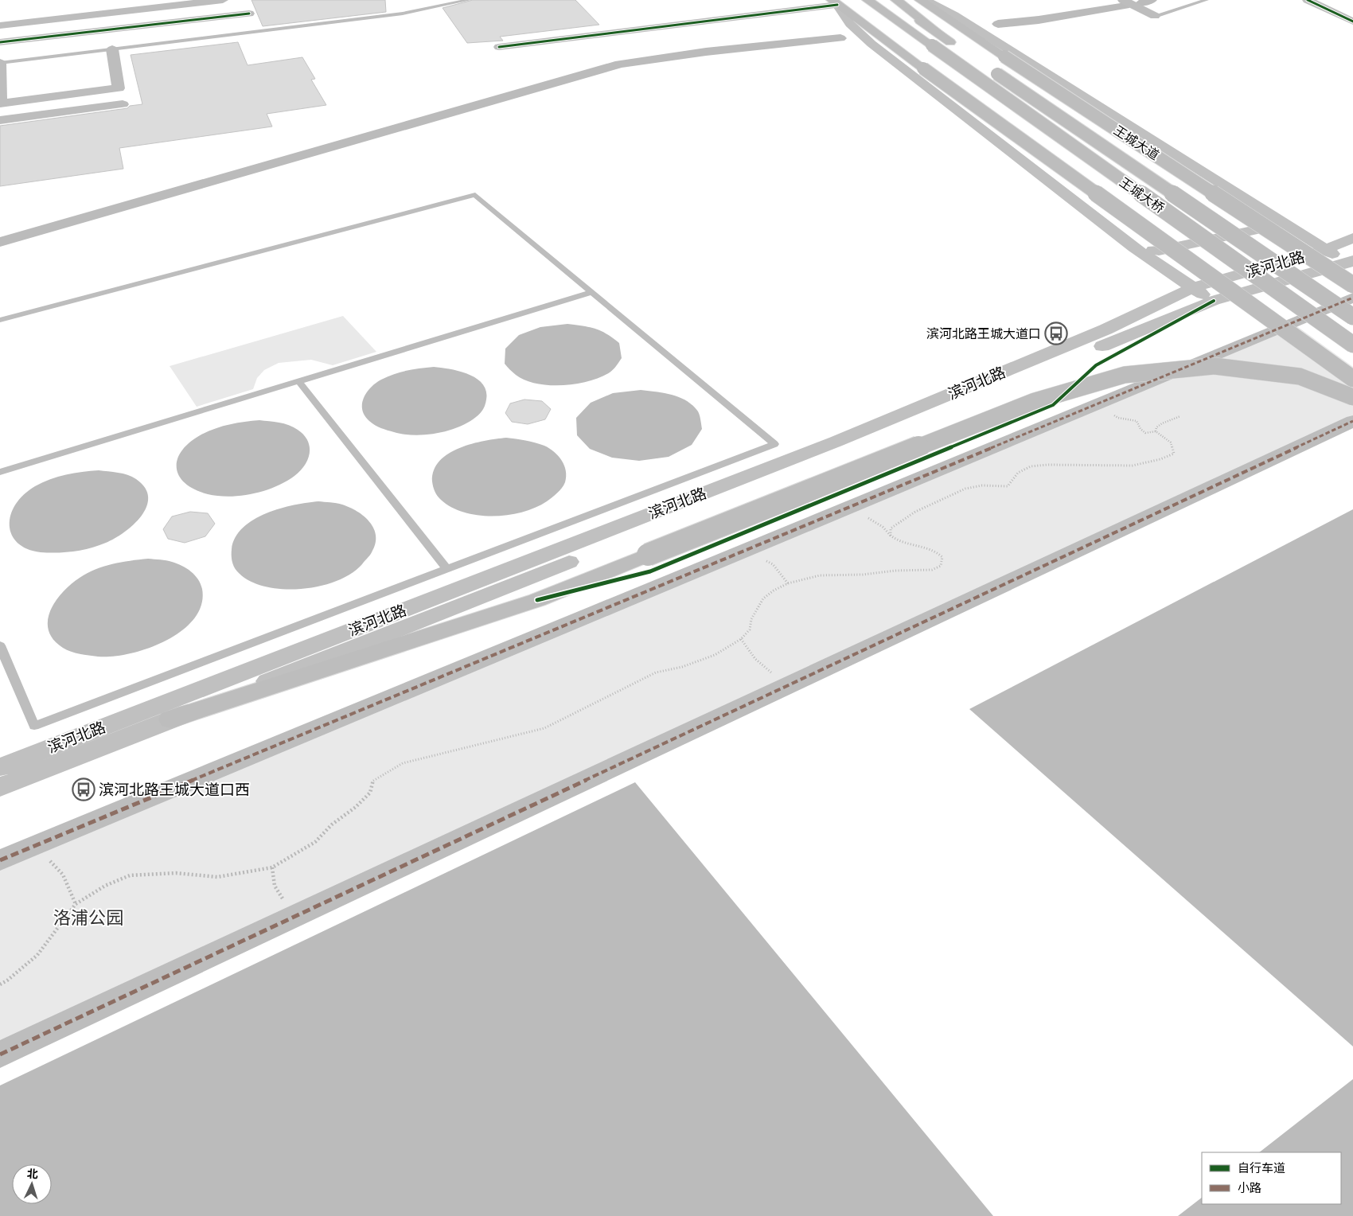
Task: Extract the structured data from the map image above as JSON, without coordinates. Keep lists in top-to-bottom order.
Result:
{
  "streets": {
    "main road": ["王城大道", "王城大桥", "滨河北路"]
  },
  "parks": ["洛浦公园"],
  "places": {
    "bus stop": ["滨河北路王城大道口", "滨河北路王城大道口西"]
  },
  "legend": ["自行车道", "小路"],
  "north": "top"
}
